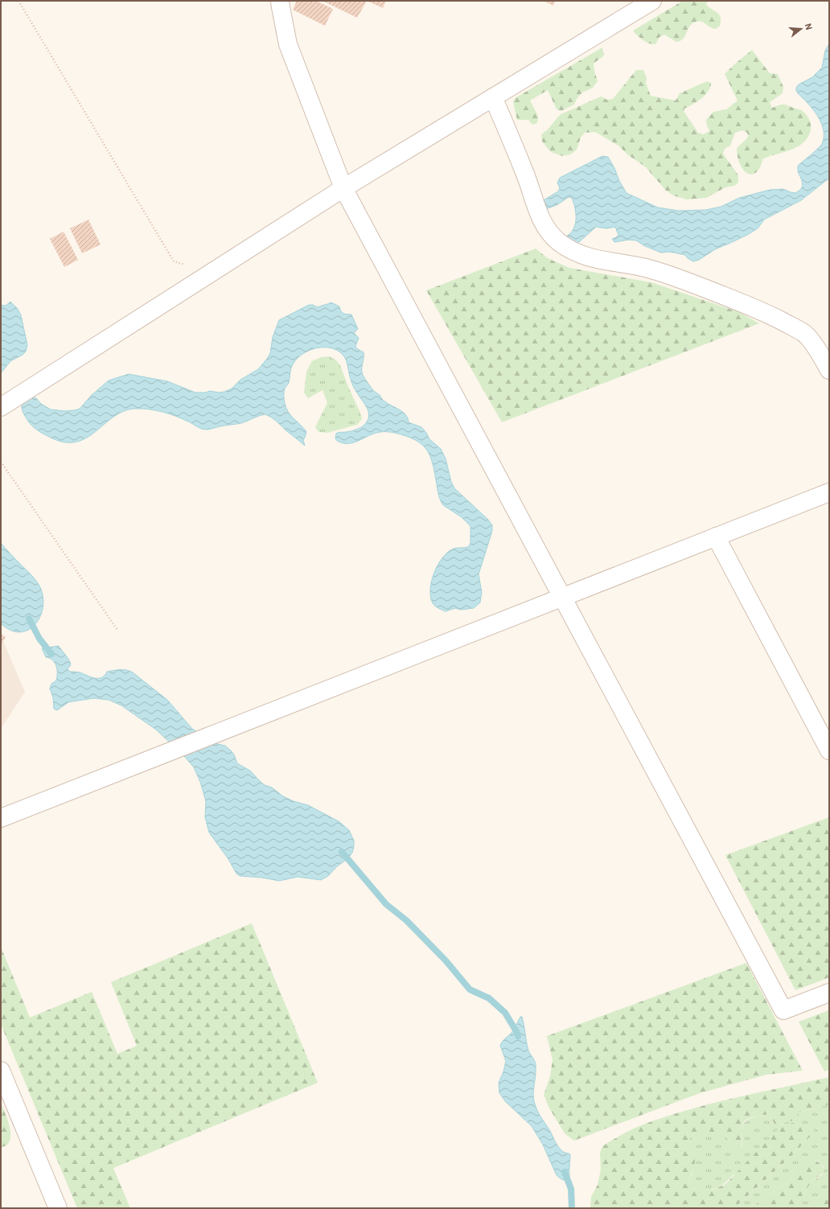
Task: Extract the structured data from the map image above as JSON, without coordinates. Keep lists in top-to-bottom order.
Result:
{
  "north": "right"
}
